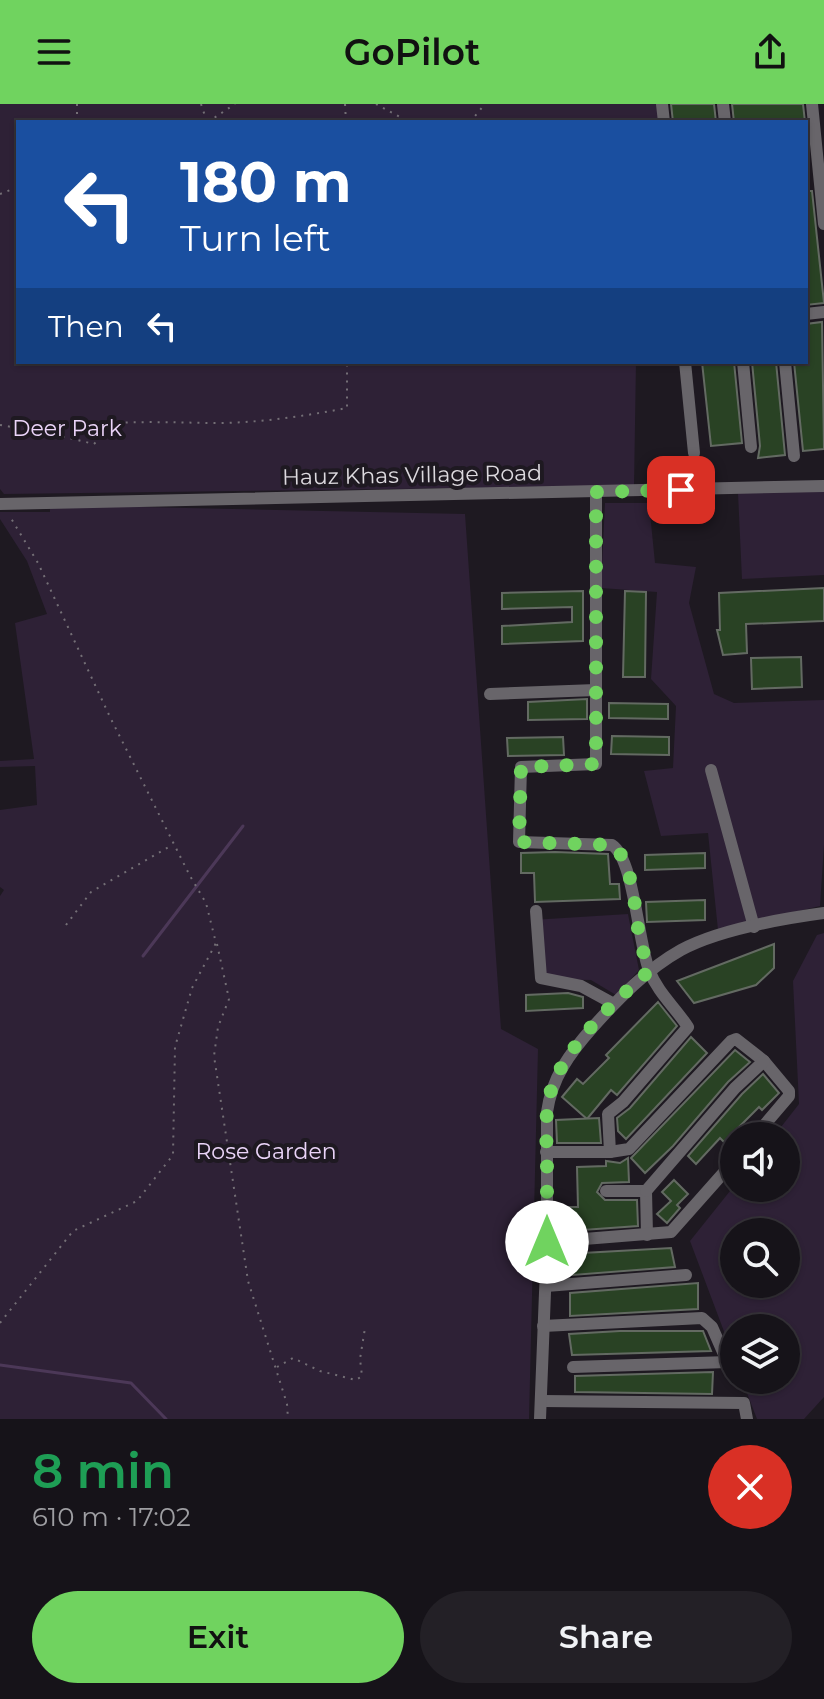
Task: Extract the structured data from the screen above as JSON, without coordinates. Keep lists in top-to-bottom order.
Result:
{
  "streets": {
    "street": ["Hauz Khas Village Road"]
  },
  "parks": ["Deer Park", "Rose Garden"],
  "page": {
    "header": "GoPilot",
    "turn": ["180 m", "Turn left"],
    "then": "Then",
    "heading": ["8 min", "610 m · 17:02"],
    "buttons": ["Exit", "Share"]
  }
}
